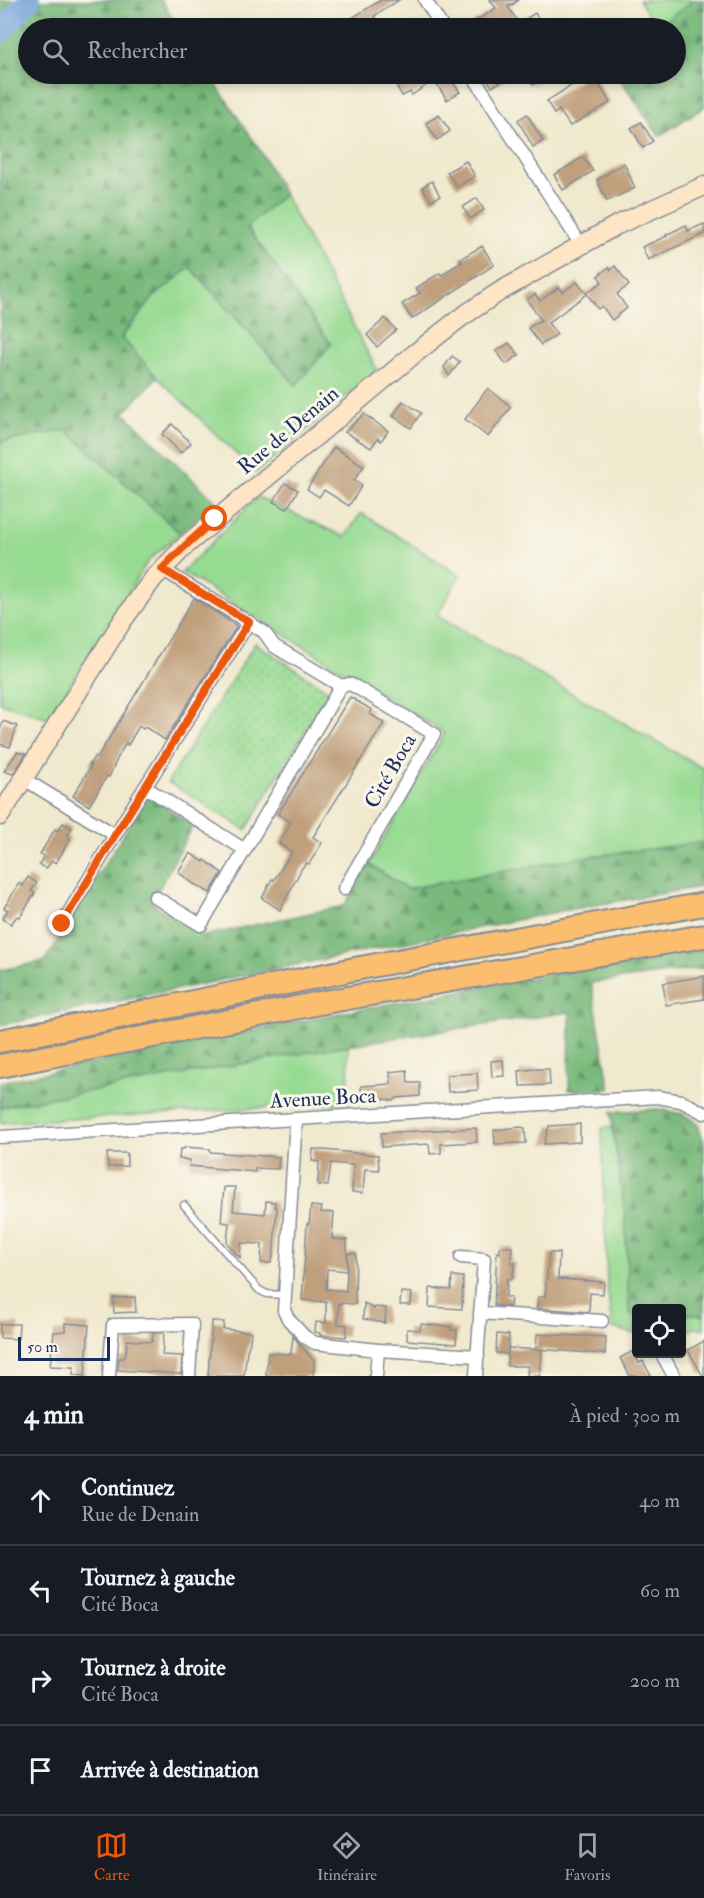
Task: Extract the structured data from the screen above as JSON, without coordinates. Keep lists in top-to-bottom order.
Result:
{
  "streets": {
    "street": ["Rue de Denain", "Cité Boca", "Avenue Boca"]
  },
  "crossings": [
    ["Rue de Denain", "Cité Boca"]
  ],
  "scale_bar": "50 m",
  "page": {
    "search": "Rechercher",
    "scale": "50 m",
    "heading": ["4 min", "À pied · 300 m"],
    "list": [
      ["Continuez", "Rue de Denain", "40 m"],
      ["Tournez à gauche", "Cité Boca", "60 m"],
      ["Tournez à droite", "Cité Boca", "200 m"],
      "Arrivée à destination"
    ],
    "nav": ["Carte", "Itinéraire", "Favoris"]
  }
}
